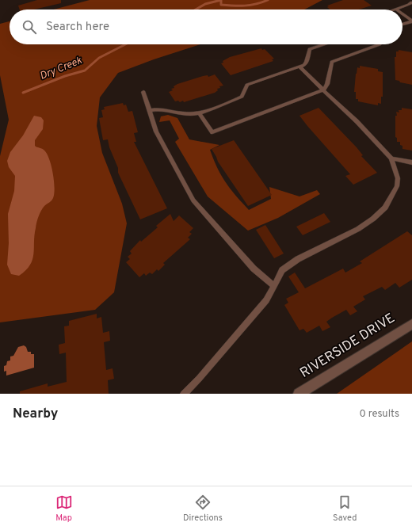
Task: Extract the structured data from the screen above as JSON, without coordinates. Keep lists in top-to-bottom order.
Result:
{
  "streets": {
    "street": ["RIVERSIDE DRIVE"]
  },
  "water": ["Dry Creek"],
  "page": {
    "search": "Search here",
    "heading": ["Nearby", "0 results"],
    "nav": ["Map", "Directions", "Saved"]
  }
}
